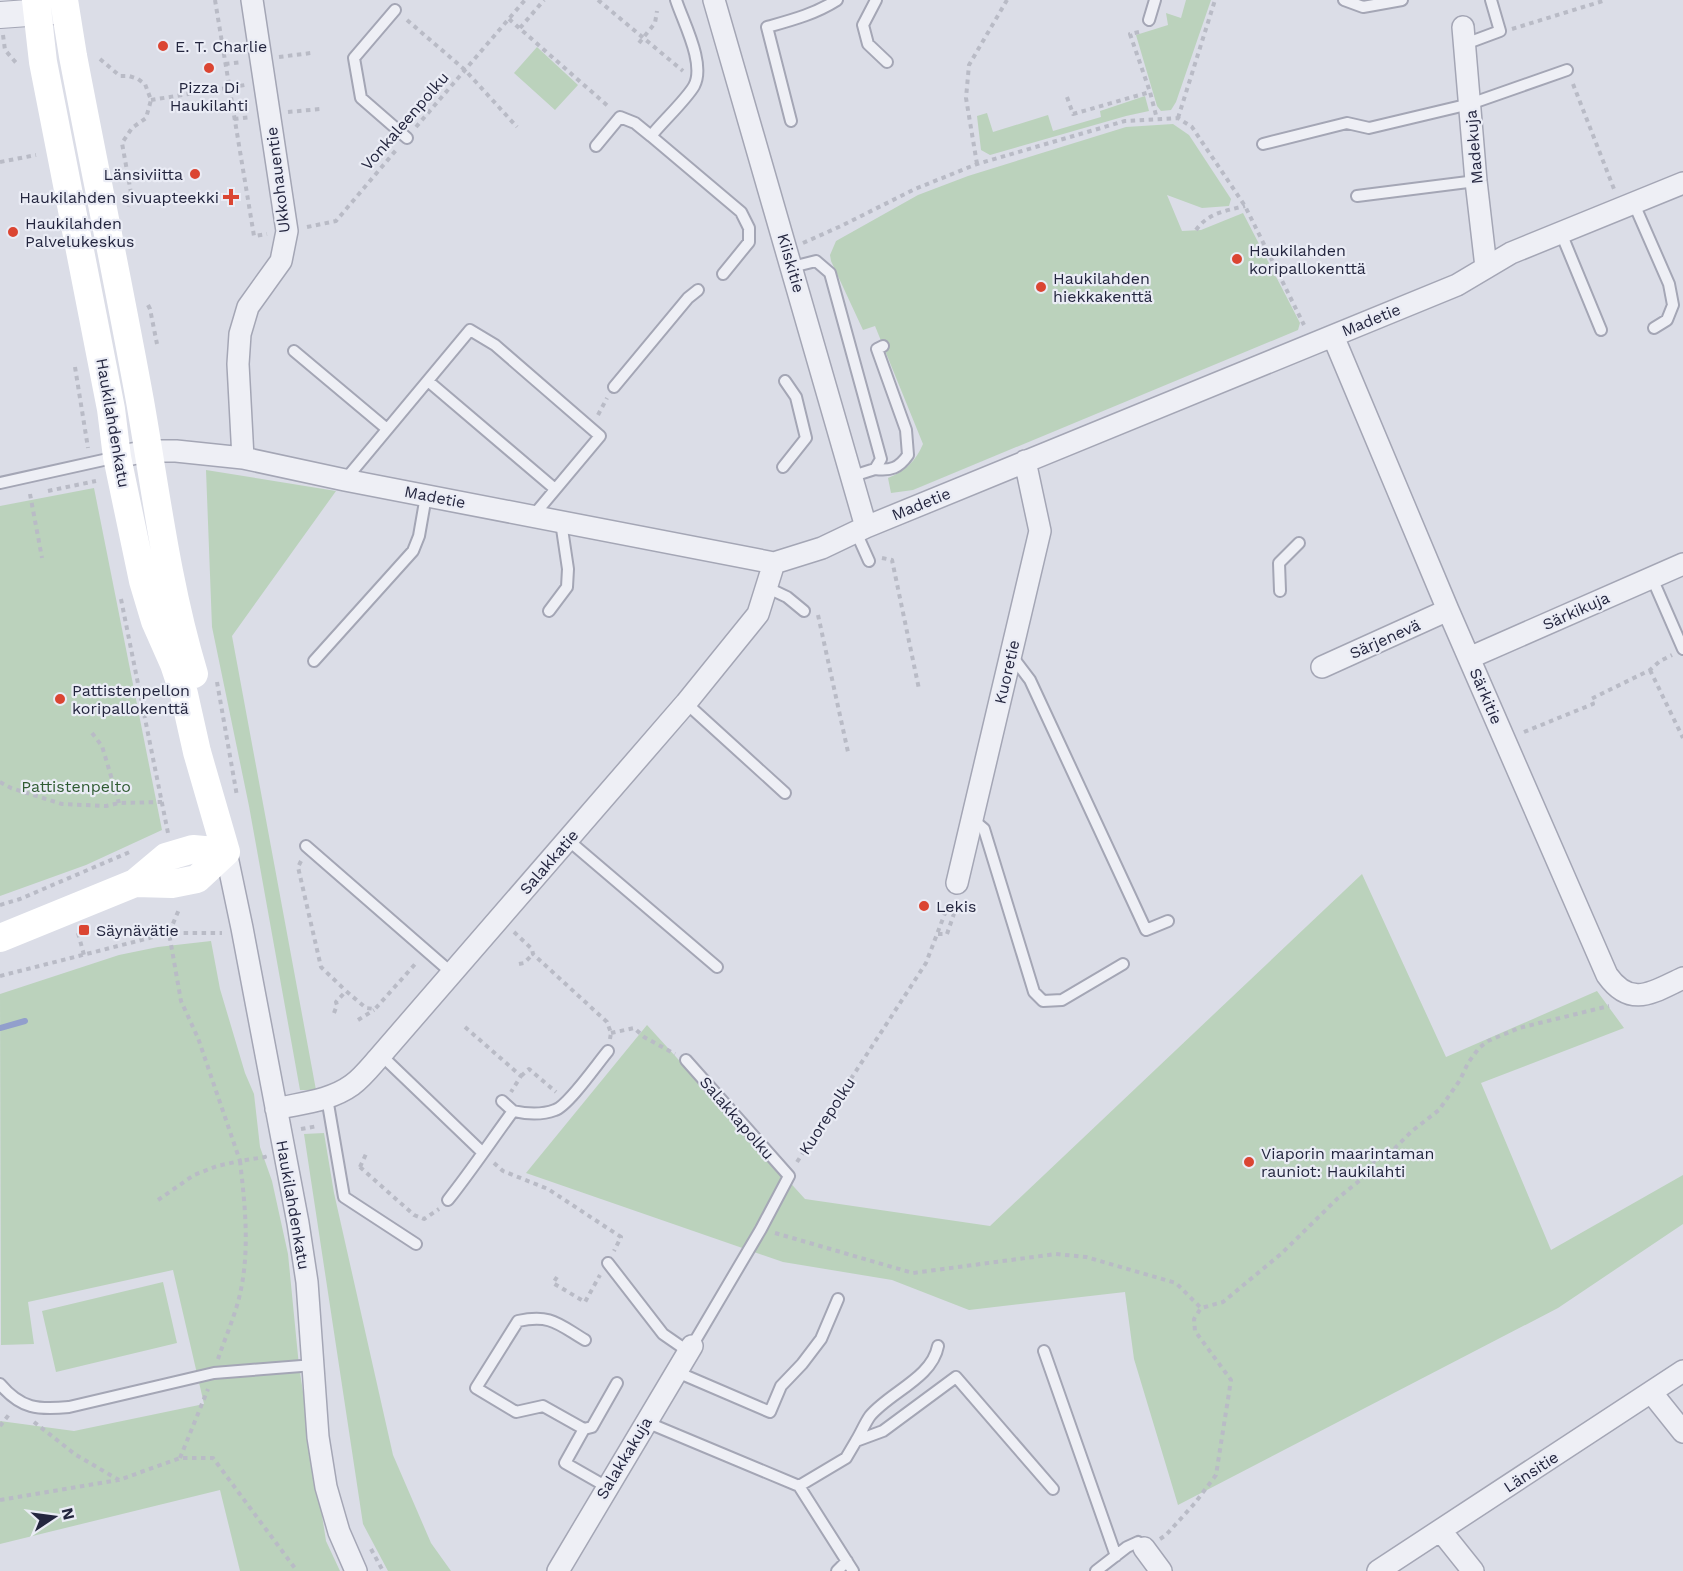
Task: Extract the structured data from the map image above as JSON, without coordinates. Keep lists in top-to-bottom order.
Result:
{
  "streets": {
    "main road": ["Haukilahdenkatu"],
    "street": [
      "Madekuja",
      "Ukkohauentie",
      "Kiiskitie",
      "Madetie",
      "Särkikuja",
      "Särjenevä",
      "Kuoretie",
      "Särkitie",
      "Salakkatie",
      "Salakkakuja",
      "Länsitie"
    ],
    "lane": ["Salakkapolku"],
    "path": ["Vonkaleenpolku", "Kuorepolku"]
  },
  "crossings": [
    ["Vonkaleenpolku", "Ukkohauentie"],
    ["Madekuja", "Madetie"],
    ["Ukkohauentie", "Madetie"],
    ["Kiiskitie", "Madetie"],
    ["Madetie", "Haukilahdenkatu"],
    ["Madetie", "Kuoretie"],
    ["Madetie", "Särkitie"],
    ["Madetie", "Salakkatie"],
    ["Haukilahdenkatu", "Salakkatie"],
    ["Särkikuja", "Särkitie"],
    ["Särjenevä", "Särkitie"],
    ["Kuoretie", "Kuorepolku"],
    ["Kuorepolku", "Salakkapolku"]
  ],
  "parks": ["Pattistenpelto"],
  "places": {
    "other": [
      "E. T. Charlie",
      "Pizza Di Haukilahti",
      "Länsiviitta",
      "Haukilahden Palvelukeskus",
      "Haukilahden koripallokenttä",
      "Haukilahden hiekkakenttä",
      "Pattistenpellon koripallokenttä",
      "Lekis",
      "Viaporin maarintaman rauniot: Haukilahti"
    ],
    "health": ["Haukilahden sivuapteekki"],
    "transit": ["Säynävätie"]
  },
  "north": "right"
}
